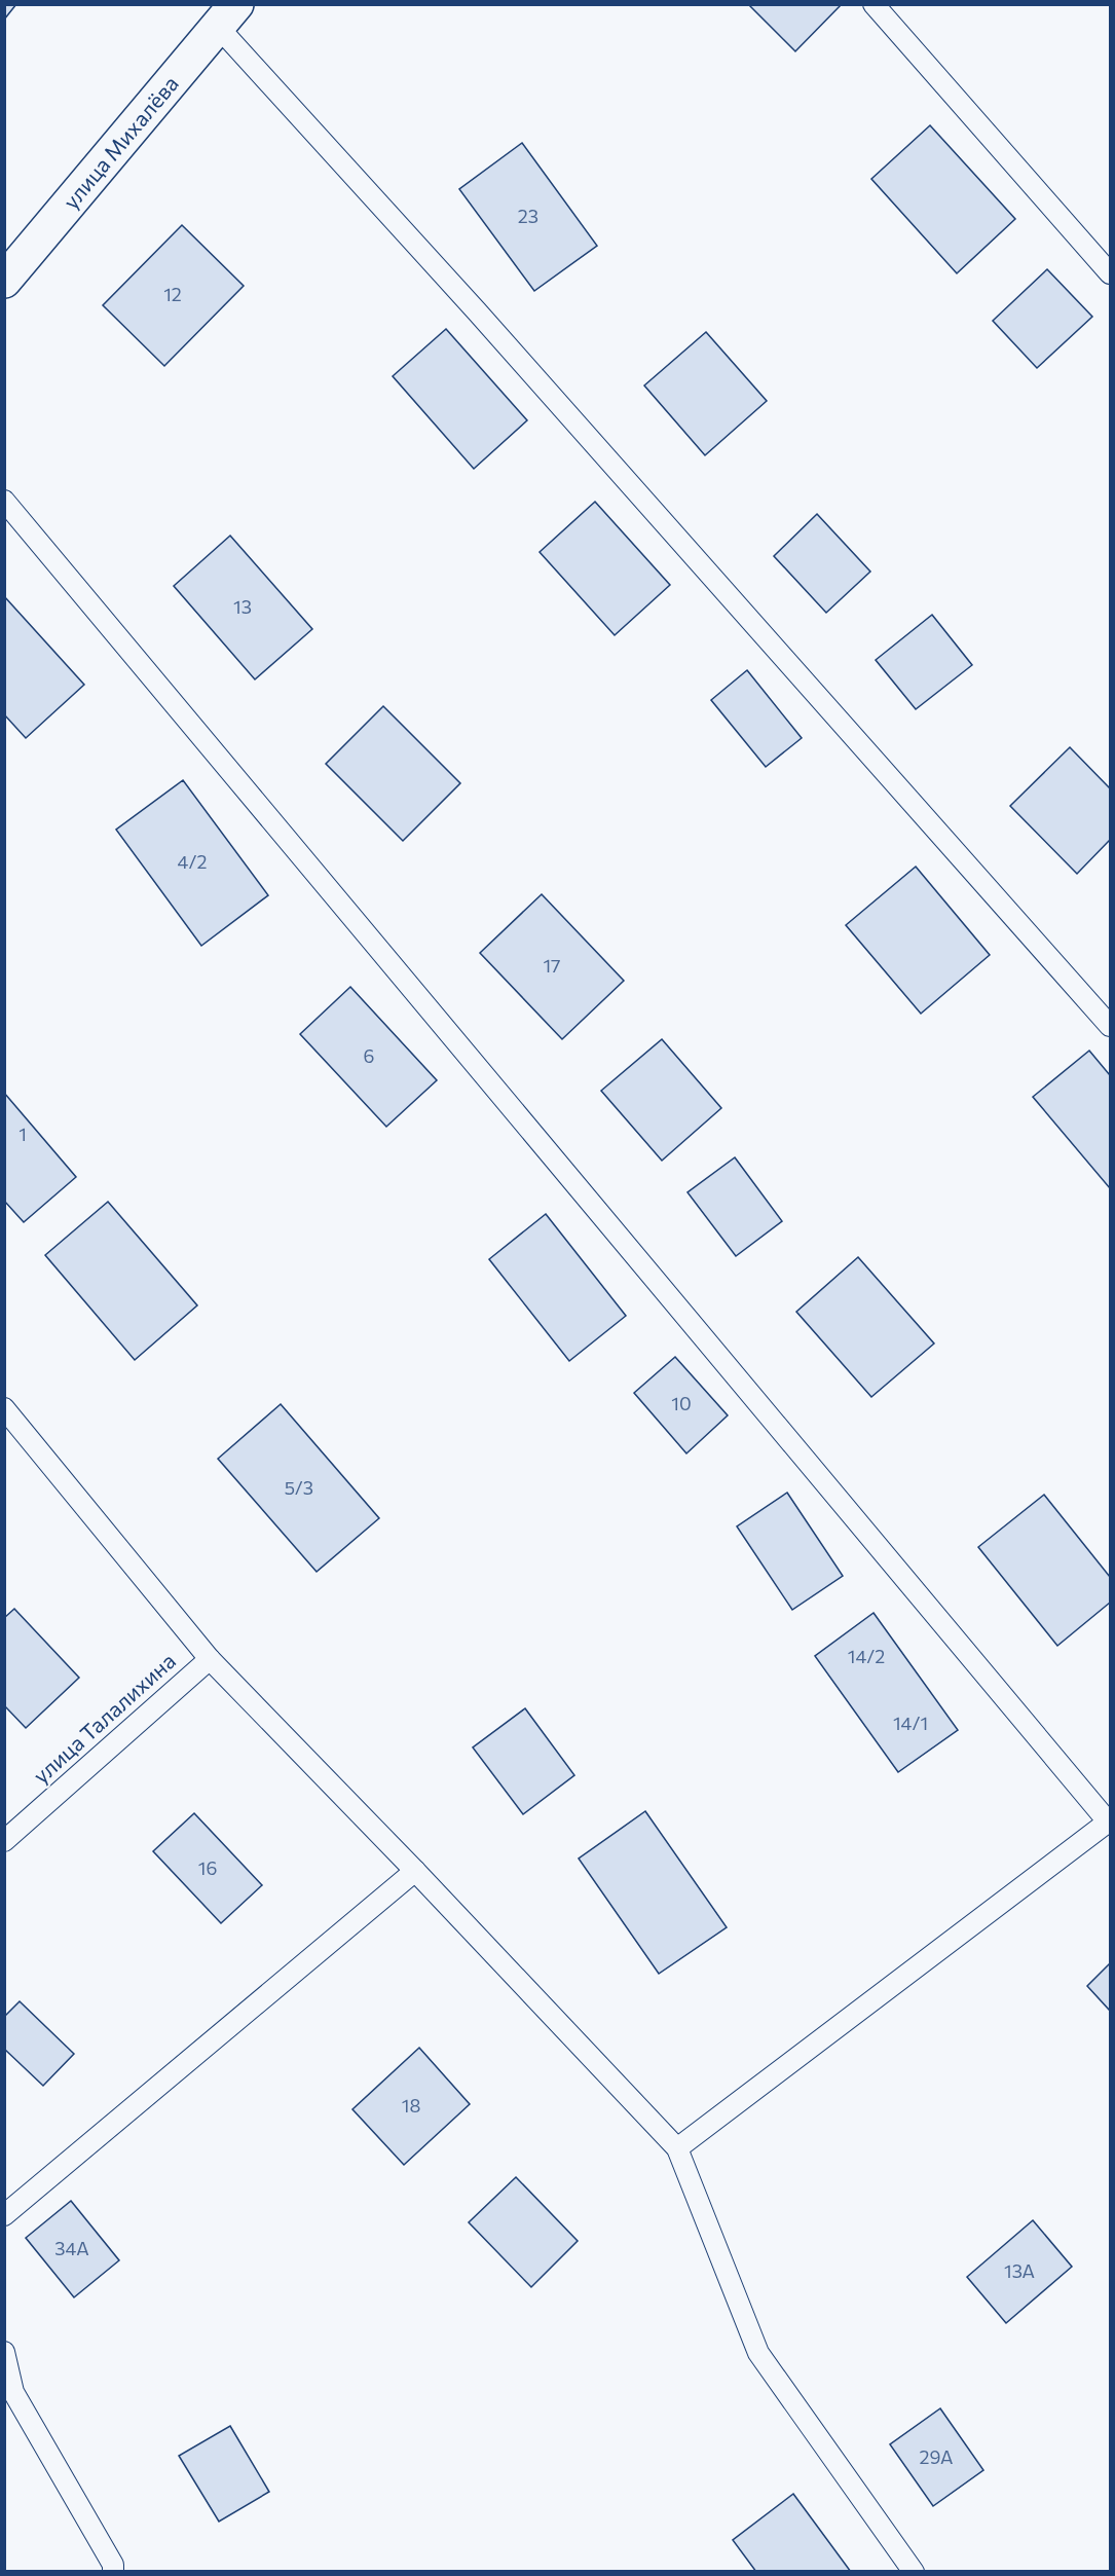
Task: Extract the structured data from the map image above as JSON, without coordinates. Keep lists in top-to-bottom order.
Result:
{
  "streets": {
    "street": ["улица Михалёва"],
    "lane": ["улица Талалихина"]
  },
  "house_numbers": [
    "23",
    "12",
    "13",
    "4/2",
    "17",
    "6",
    "1",
    "10",
    "5/3",
    "14/2",
    "14/1",
    "16",
    "18",
    "34А",
    "13А",
    "29А"
  ]
}
